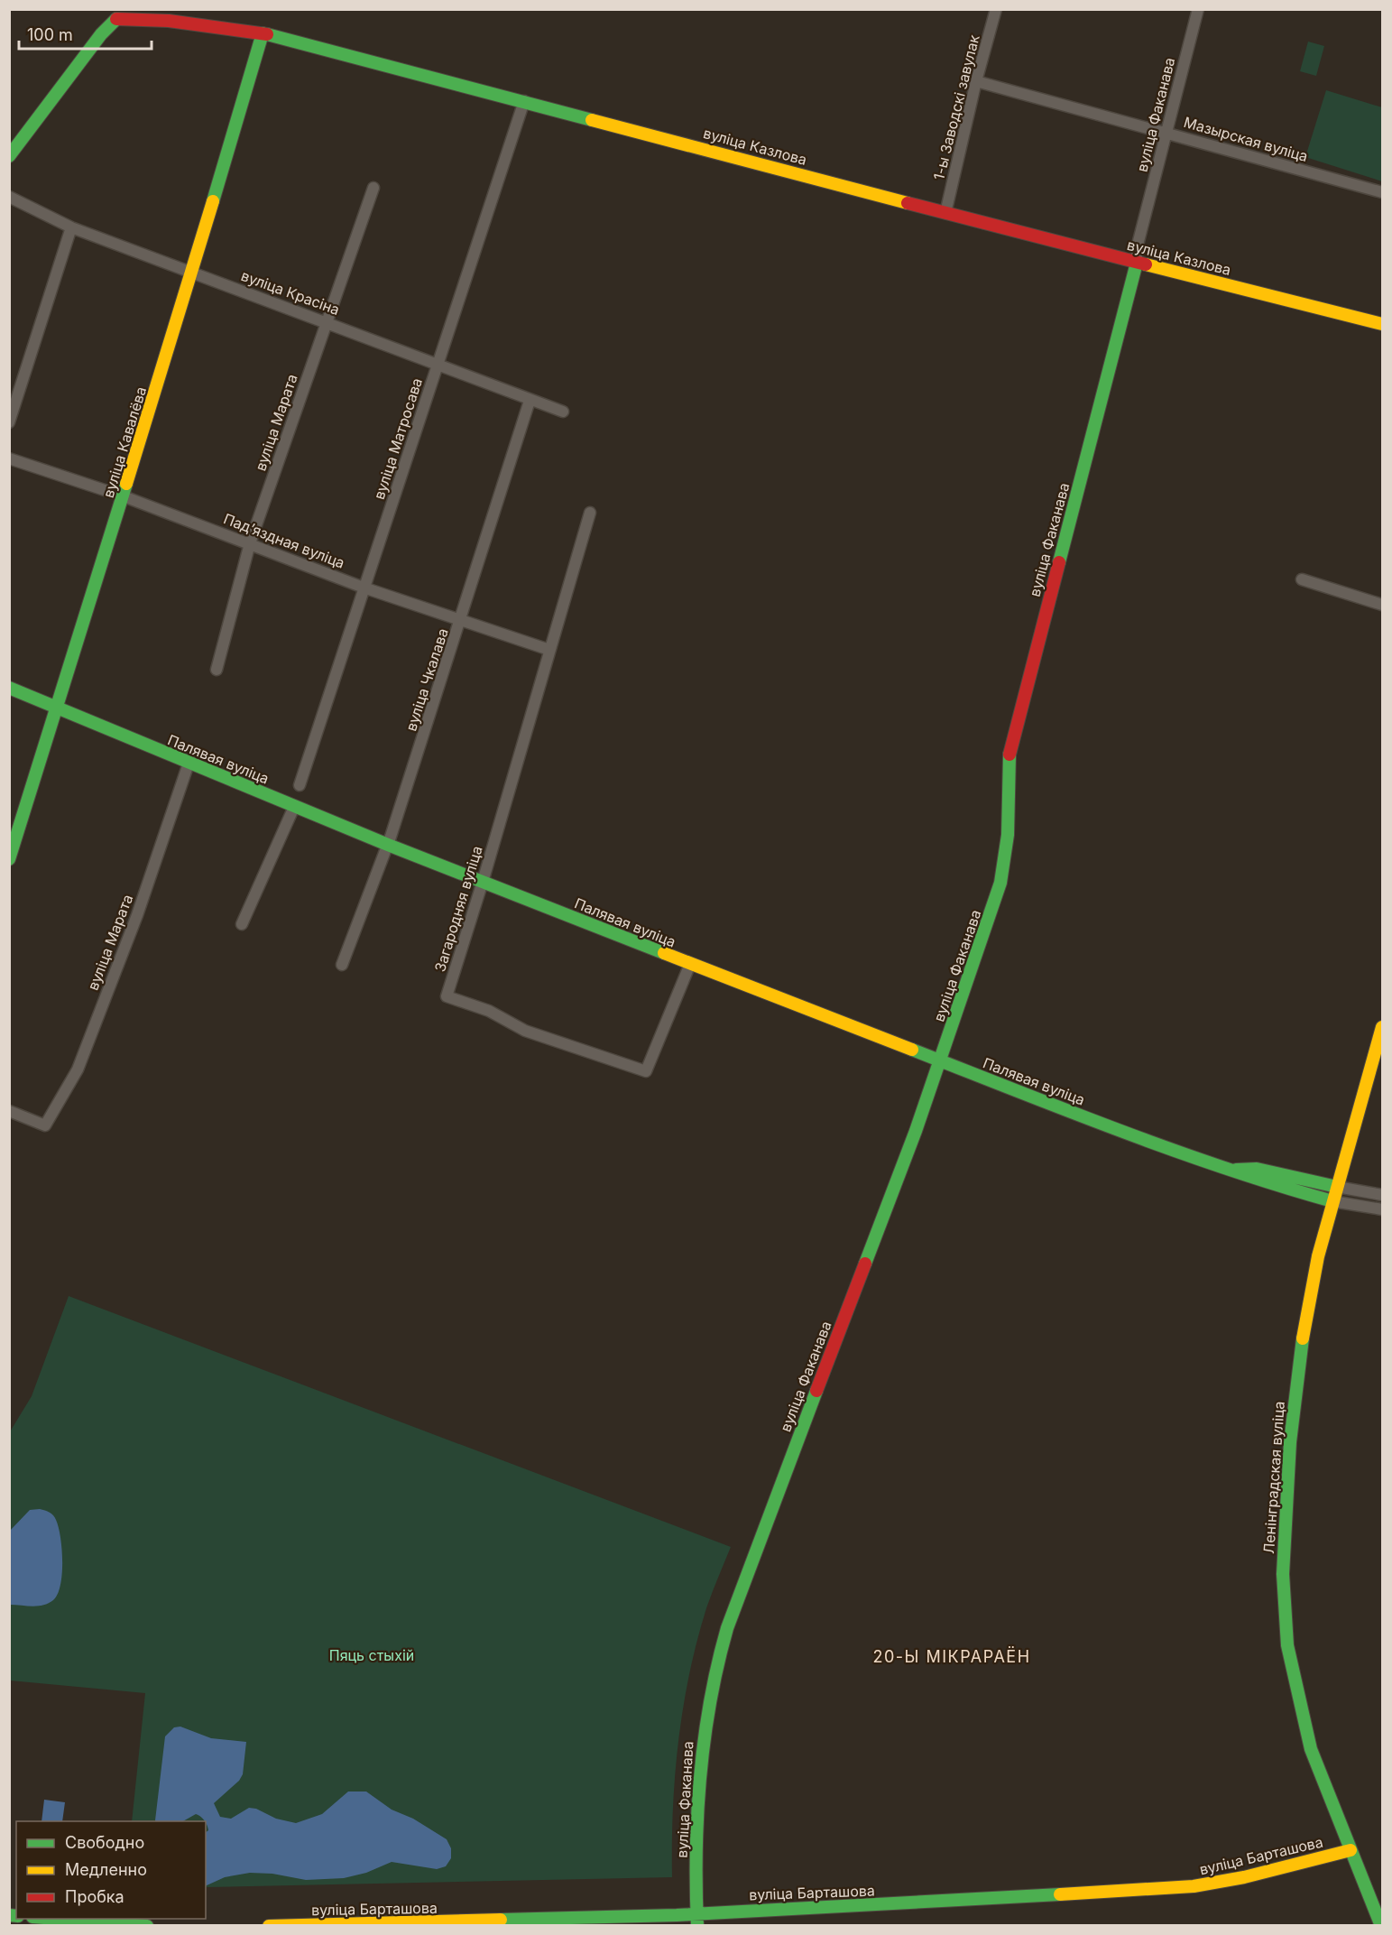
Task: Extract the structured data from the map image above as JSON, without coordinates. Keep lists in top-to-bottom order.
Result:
{
  "streets": {
    "main road": [
      "вуліца Факанава",
      "вуліца Казлова",
      "вуліца Кавалёва",
      "Палявая вуліца",
      "Ленінградская вуліца",
      "вуліца Барташова"
    ],
    "street": [
      "1-ы Заводскі завулак",
      "Мазырская вуліца",
      "вуліца Красіна",
      "вуліца Марата",
      "вуліца Матросава",
      "Падʼяздная вуліца",
      "вуліца Чкалава",
      "Загародняя вуліца"
    ]
  },
  "crossings": [
    ["1-ы Заводскі завулак", "Мазырская вуліца"],
    ["1-ы Заводскі завулак", "вуліца Казлова"],
    ["вуліца Факанава", "Мазырская вуліца"],
    ["вуліца Факанава", "вуліца Казлова"],
    ["вуліца Факанава", "Палявая вуліца"],
    ["вуліца Факанава", "вуліца Барташова"],
    ["вуліца Казлова", "вуліца Матросава"],
    ["вуліца Казлова", "вуліца Кавалёва"],
    ["вуліца Красіна", "вуліца Марата"],
    ["вуліца Красіна", "вуліца Матросава"],
    ["вуліца Красіна", "вуліца Кавалёва"],
    ["вуліца Красіна", "вуліца Чкалава"],
    ["вуліца Марата", "Падʼяздная вуліца"],
    ["вуліца Марата", "Палявая вуліца"],
    ["вуліца Матросава", "Падʼяздная вуліца"],
    ["вуліца Кавалёва", "Падʼяздная вуліца"],
    ["вуліца Кавалёва", "Палявая вуліца"],
    ["Падʼяздная вуліца", "вуліца Чкалава"],
    ["Падʼяздная вуліца", "Загародняя вуліца"],
    ["вуліца Чкалава", "Палявая вуліца"],
    ["Палявая вуліца", "Загародняя вуліца"],
    ["Палявая вуліца", "Ленінградская вуліца"],
    ["Ленінградская вуліца", "вуліца Барташова"]
  ],
  "districts": ["20-Ы МІКРАРАЁН"],
  "parks": ["Пяць стыхій"],
  "legend": ["Свободно", "Медленно", "Пробка"],
  "scale_bar": "100 m"
}
